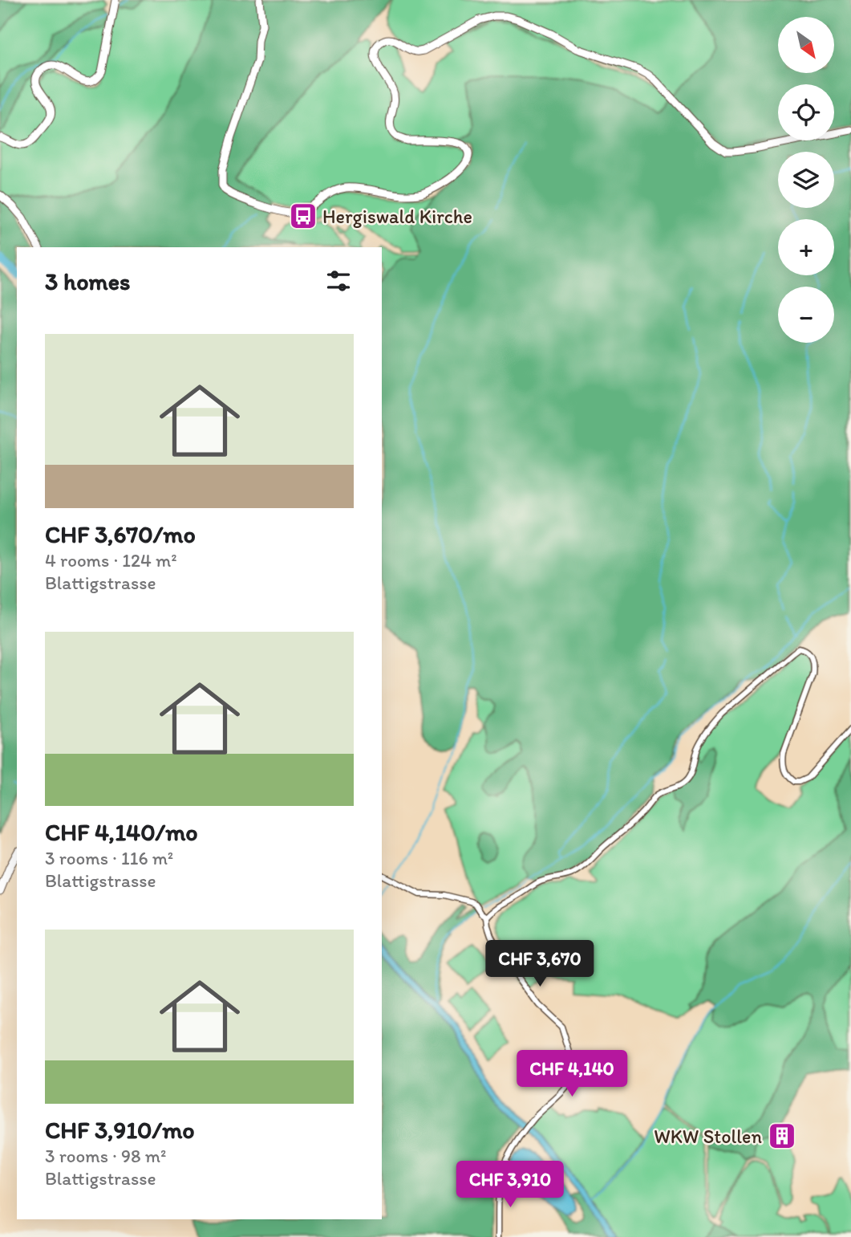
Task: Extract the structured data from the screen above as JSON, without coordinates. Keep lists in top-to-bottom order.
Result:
{
  "places": {
    "bus stop": ["Hergiswald Kirche"],
    "building": ["WKW Stollen"]
  },
  "north": "bottom right",
  "page": {
    "map_buttons": ["+", "−"],
    "heading": "3 homes",
    "list": [
      {
        "name": "CHF 3,670/mo",
        "note": "4 rooms · 124 m² · Blattigstrasse"
      },
      {
        "name": "CHF 4,140/mo",
        "note": "3 rooms · 116 m² · Blattigstrasse"
      },
      {
        "name": "CHF 3,910/mo",
        "note": "3 rooms · 98 m² · Blattigstrasse"
      }
    ],
    "price": ["CHF 3,670", "CHF 4,140", "CHF 3,910"]
  }
}
